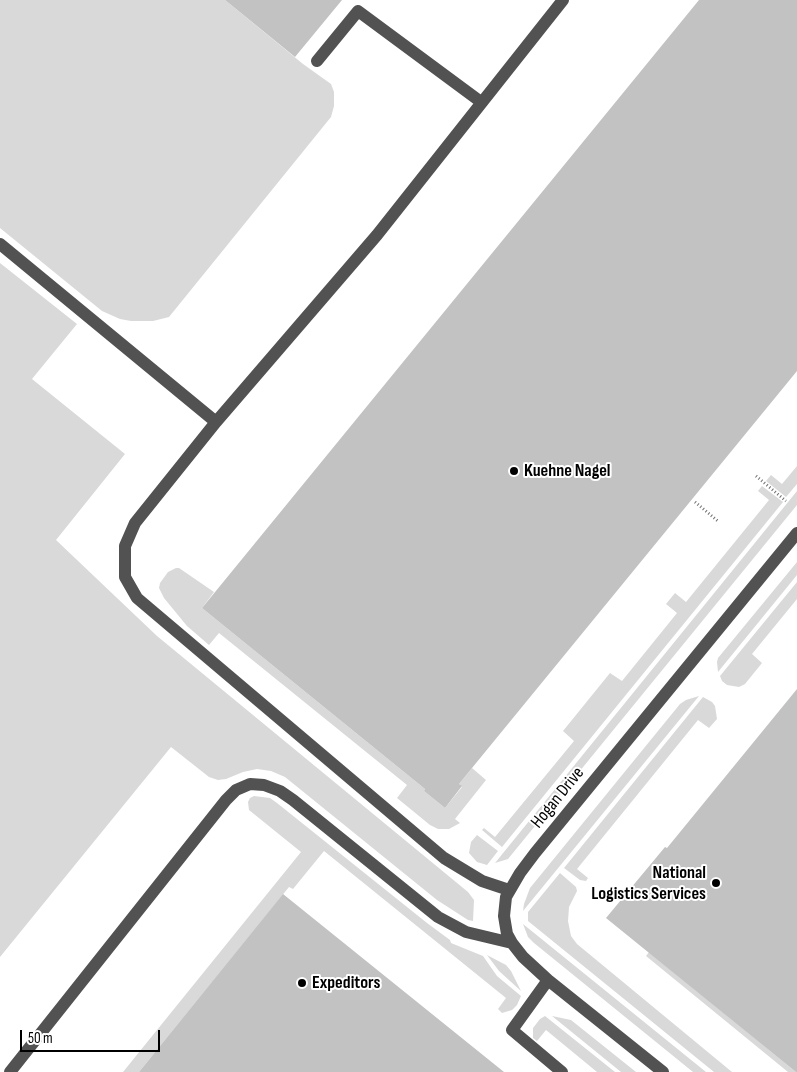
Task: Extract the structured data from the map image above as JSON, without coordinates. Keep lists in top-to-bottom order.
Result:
{
  "streets": {
    "street": ["Hogan Drive"]
  },
  "places": ["Kuehne Nagel", "National Logistics Services", "Expeditors"],
  "scale_bar": "50 m"
}
